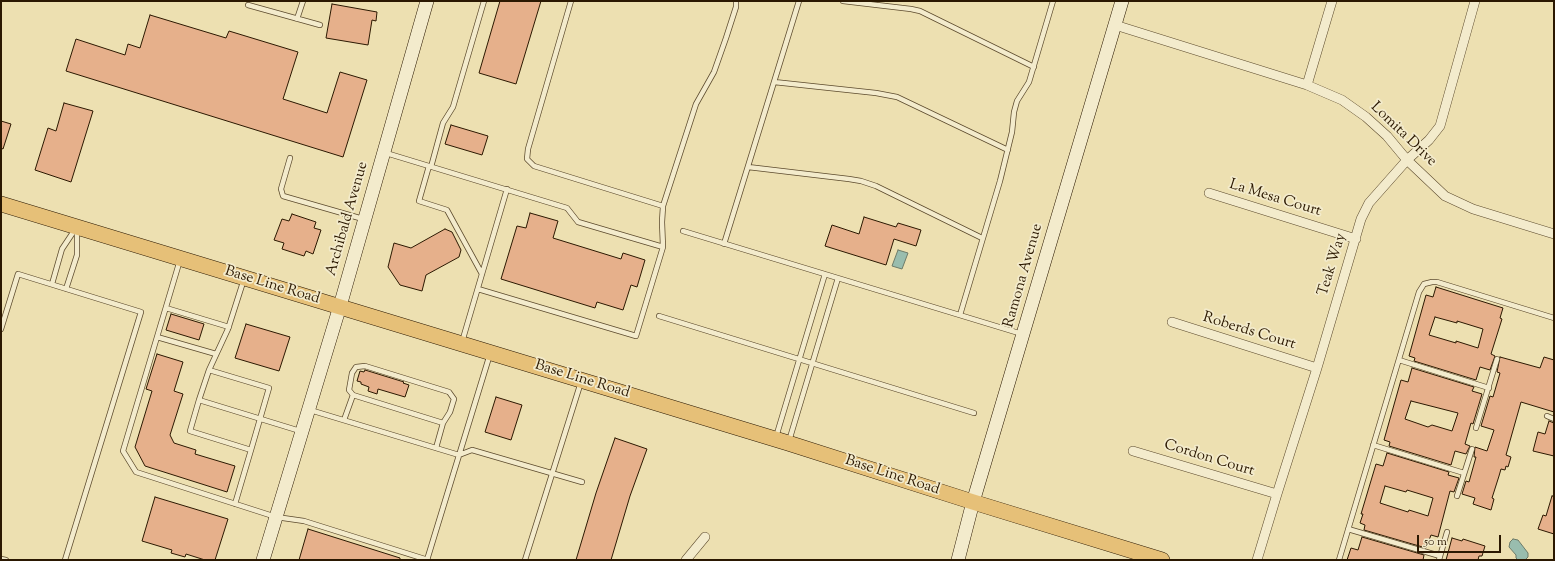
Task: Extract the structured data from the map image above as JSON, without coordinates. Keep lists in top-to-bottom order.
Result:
{
  "streets": {
    "main road": ["Archibald Avenue", "Ramona Avenue", "Base Line Road"],
    "street": [
      "Lomita Drive",
      "La Mesa Court",
      "Teak Way",
      "Roberds Court",
      "Cordon Court"
    ]
  },
  "crossings": [
    ["Lomita Drive", "Teak Way"],
    ["Lomita Drive", "Ramona Avenue"],
    ["La Mesa Court", "Teak Way"],
    ["Archibald Avenue", "Base Line Road"],
    ["Teak Way", "Roberds Court"],
    ["Teak Way", "Cordon Court"],
    ["Ramona Avenue", "Base Line Road"]
  ],
  "scale_bar": "50 m"
}
